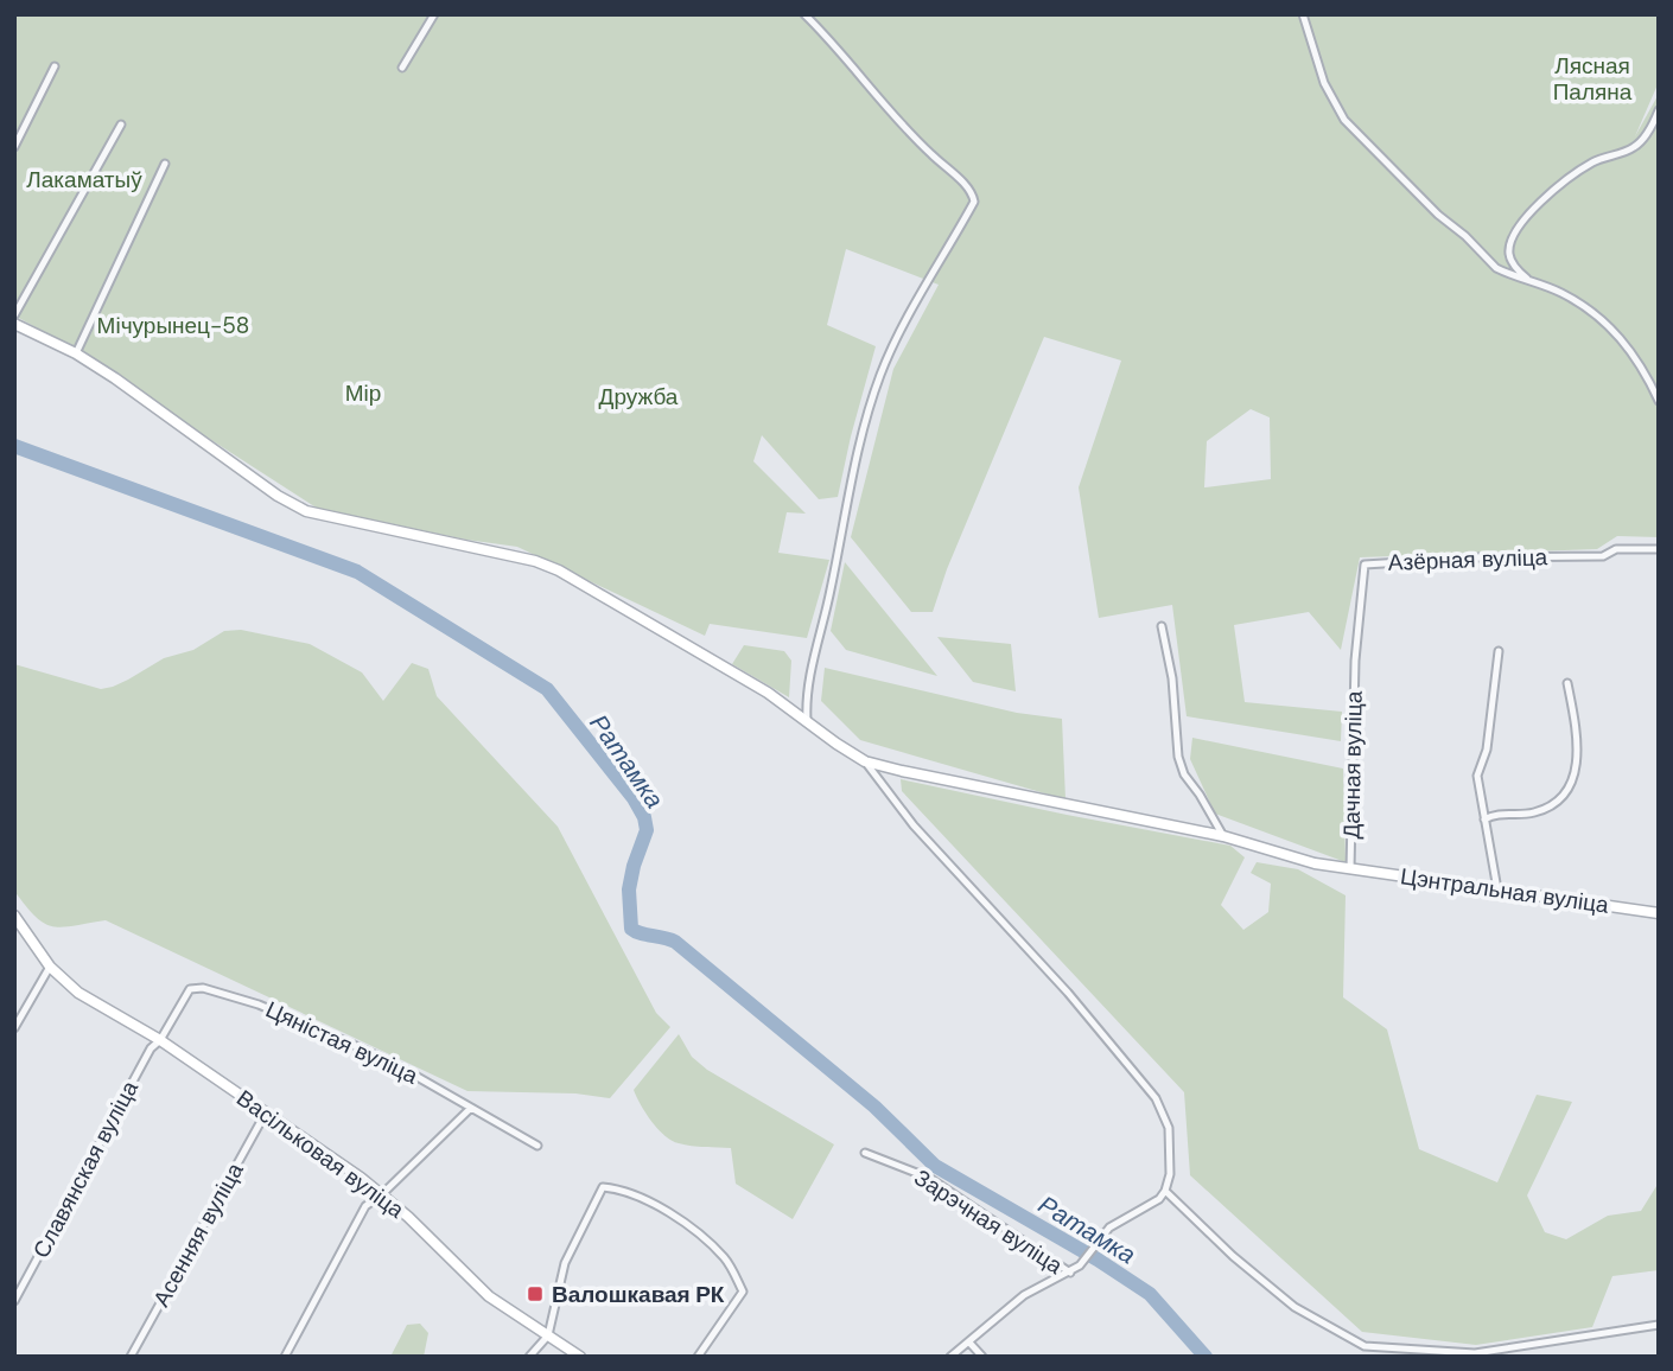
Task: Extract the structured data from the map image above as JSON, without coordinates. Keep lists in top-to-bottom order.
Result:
{
  "streets": {
    "street": [
      "Азёрная вуліца",
      "Дачная вуліца",
      "Цэнтральная вуліца",
      "Цяністая вуліца",
      "Васільковая вуліца",
      "Славянская вуліца",
      "Зарэчная вуліца",
      "Асенняя вуліца"
    ]
  },
  "crossings": [
    ["Азёрная вуліца", "Дачная вуліца"],
    ["Дачная вуліца", "Цэнтральная вуліца"],
    ["Цяністая вуліца", "Васільковая вуліца"],
    ["Цяністая вуліца", "Славянская вуліца"],
    ["Васільковая вуліца", "Славянская вуліца"],
    ["Васільковая вуліца", "Асенняя вуліца"]
  ],
  "water": ["Ратамка"],
  "parks": [
    "Лясная Паляна",
    "Лакаматыў",
    "Мічурынец-58",
    "Мір",
    "Дружба"
  ],
  "places": {
    "transit": ["Валошкавая РК"]
  }
}
